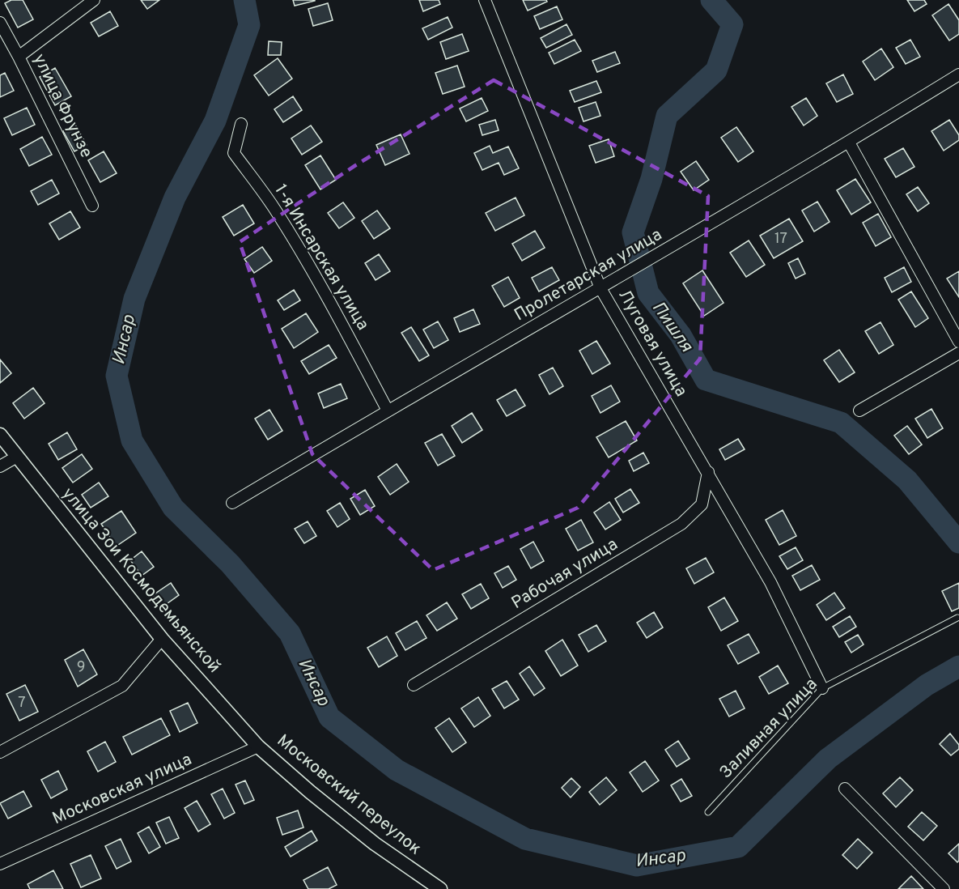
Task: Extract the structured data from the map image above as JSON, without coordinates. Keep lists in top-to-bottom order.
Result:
{
  "streets": {
    "street": [
      "улица Фрунзе",
      "1-я Инсарская улица",
      "Пролетарская улица",
      "Луговая улица",
      "Рабочая улица",
      "улица Зои Космодемьянской",
      "Московская улица",
      "Московский переулок"
    ],
    "lane": ["Заливная улица"]
  },
  "crossings": [
    ["1-я Инсарская улица", "Пролетарская улица"],
    ["Пролетарская улица", "Луговая улица"],
    ["Луговая улица", "Рабочая улица"],
    ["Луговая улица", "Заливная улица"],
    ["улица Зои Космодемьянской", "Московская улица"],
    ["улица Зои Космодемьянской", "Московский переулок"],
    ["Московская улица", "Московский переулок"]
  ],
  "water": ["Пишля", "Инсар"],
  "house_numbers": ["17", "9", "7"]
}
